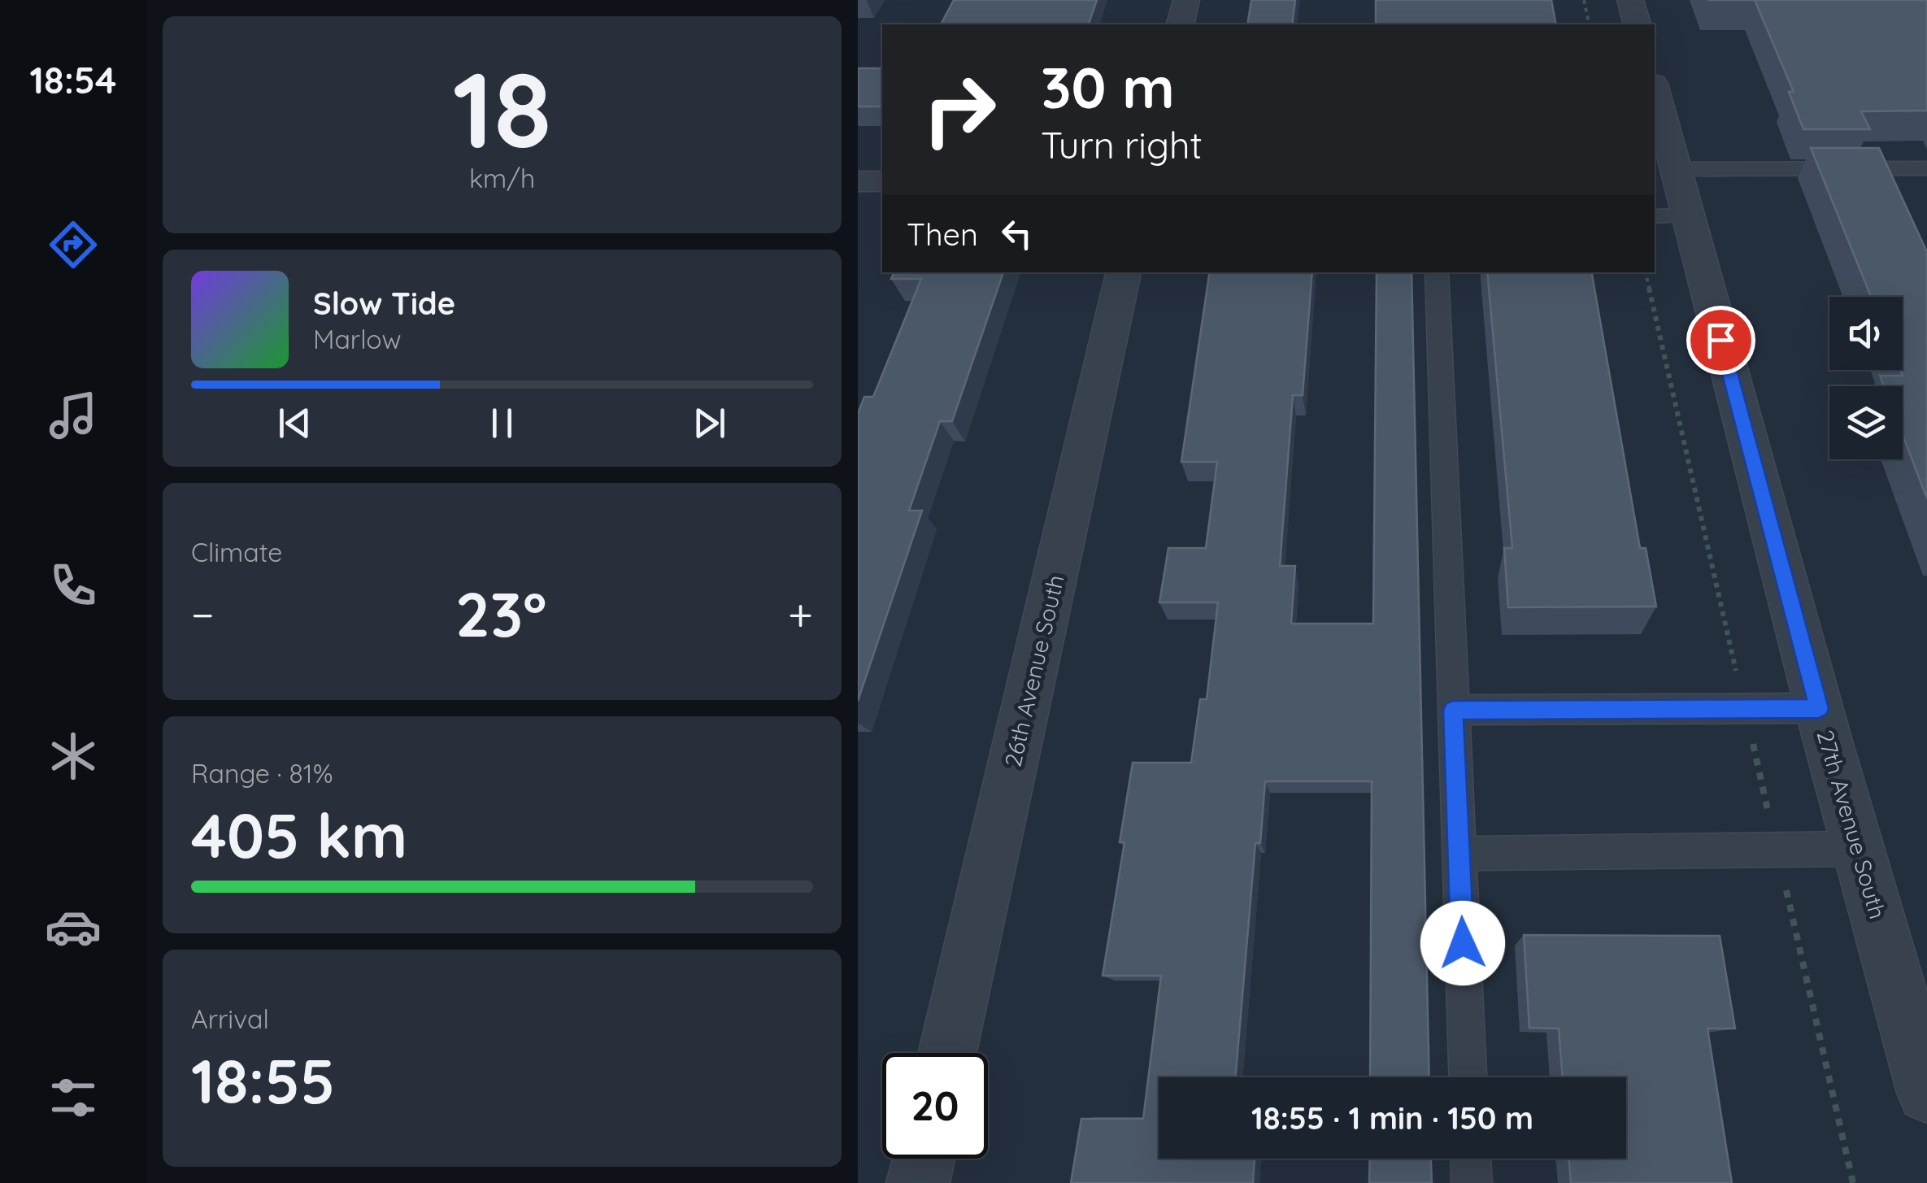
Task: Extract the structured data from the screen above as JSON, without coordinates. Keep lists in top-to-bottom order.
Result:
{
  "streets": {
    "street": ["26th Avenue South", "27th Avenue South"]
  },
  "page": {
    "tabs": "18:54",
    "tile": [
      ["18", "km/h"],
      "Climate",
      ["Range · 81%", "405 km"],
      ["Arrival", "18:55"]
    ],
    "turn": ["30 m", "Turn right"],
    "then": "Then",
    "song": ["Slow Tide", "Marlow"],
    "heat": ["−", "23°", "+"],
    "limit": "20",
    "trip": "18:55 · 1 min · 150 m"
  }
}
